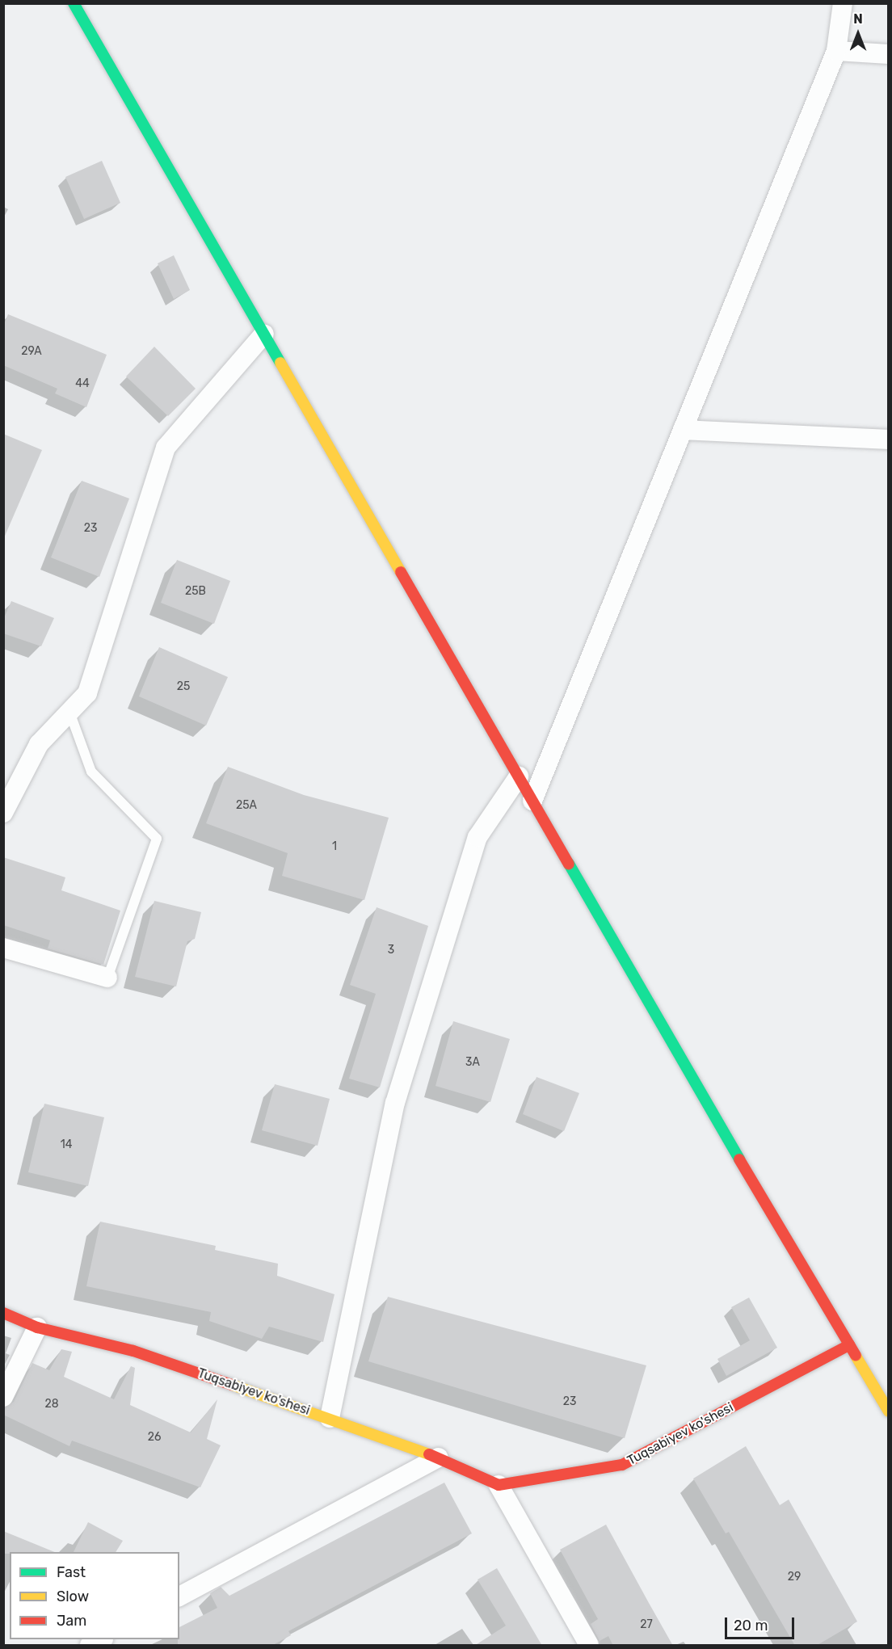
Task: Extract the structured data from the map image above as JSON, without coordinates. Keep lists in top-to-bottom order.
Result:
{
  "streets": {
    "main road": ["Tuqsabiyev ko'shesi"]
  },
  "house_numbers": [
    "29A",
    "44",
    "23",
    "25B",
    "25",
    "25A",
    "1",
    "3",
    "3A",
    "14",
    "23",
    "28",
    "26",
    "29",
    "27"
  ],
  "legend": ["Fast", "Slow", "Jam"],
  "scale_bar": "20 m",
  "north": "top"
}
